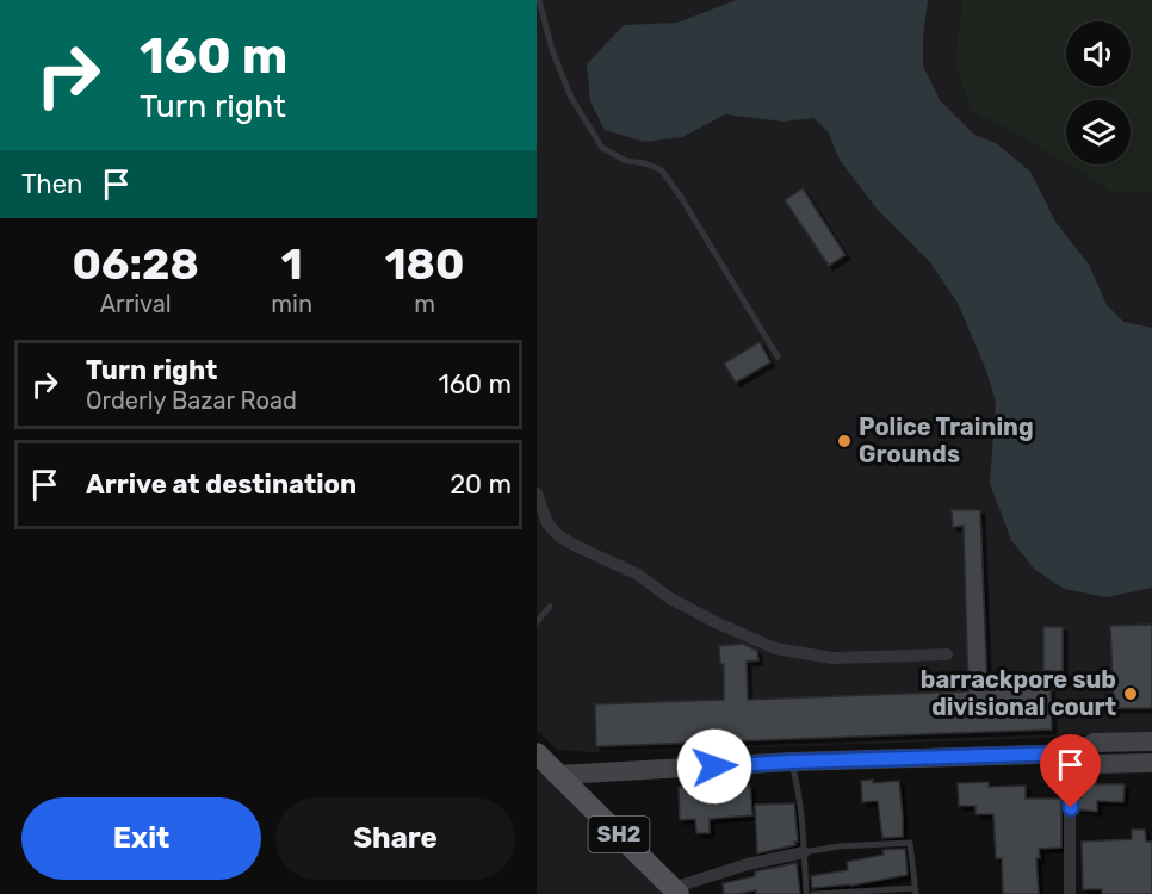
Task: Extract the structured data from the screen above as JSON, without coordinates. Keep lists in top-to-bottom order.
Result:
{
  "streets": {
    "main road": ["SH2"]
  },
  "places": ["Police Training Grounds", "barrackpore sub divisional court"],
  "page": {
    "turn": ["160 m", "Turn right"],
    "then": "Then",
    "eta": [
      "06:28",
      "Arrival",
      "1",
      "min",
      "180",
      "m"
    ],
    "list": [
      {
        "name": "Turn right",
        "note": "Orderly Bazar Road",
        "value": "160 m"
      },
      {
        "name": "Arrive at destination",
        "value": "20 m"
      }
    ],
    "buttons": ["Exit", "Share"]
  }
}
